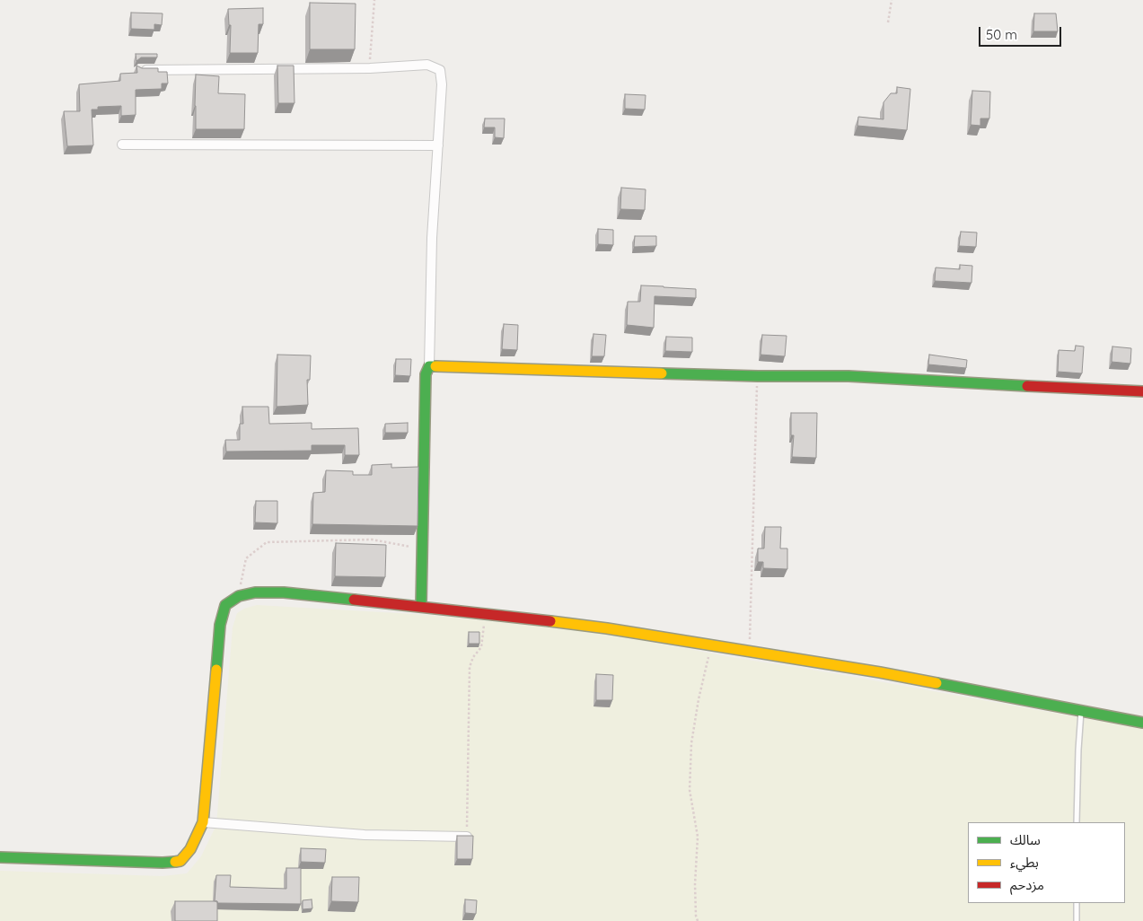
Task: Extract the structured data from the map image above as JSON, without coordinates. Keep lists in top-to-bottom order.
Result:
{
  "legend": ["سالك", "بطيء", "مزدحم"],
  "scale_bar": "50 m"
}
